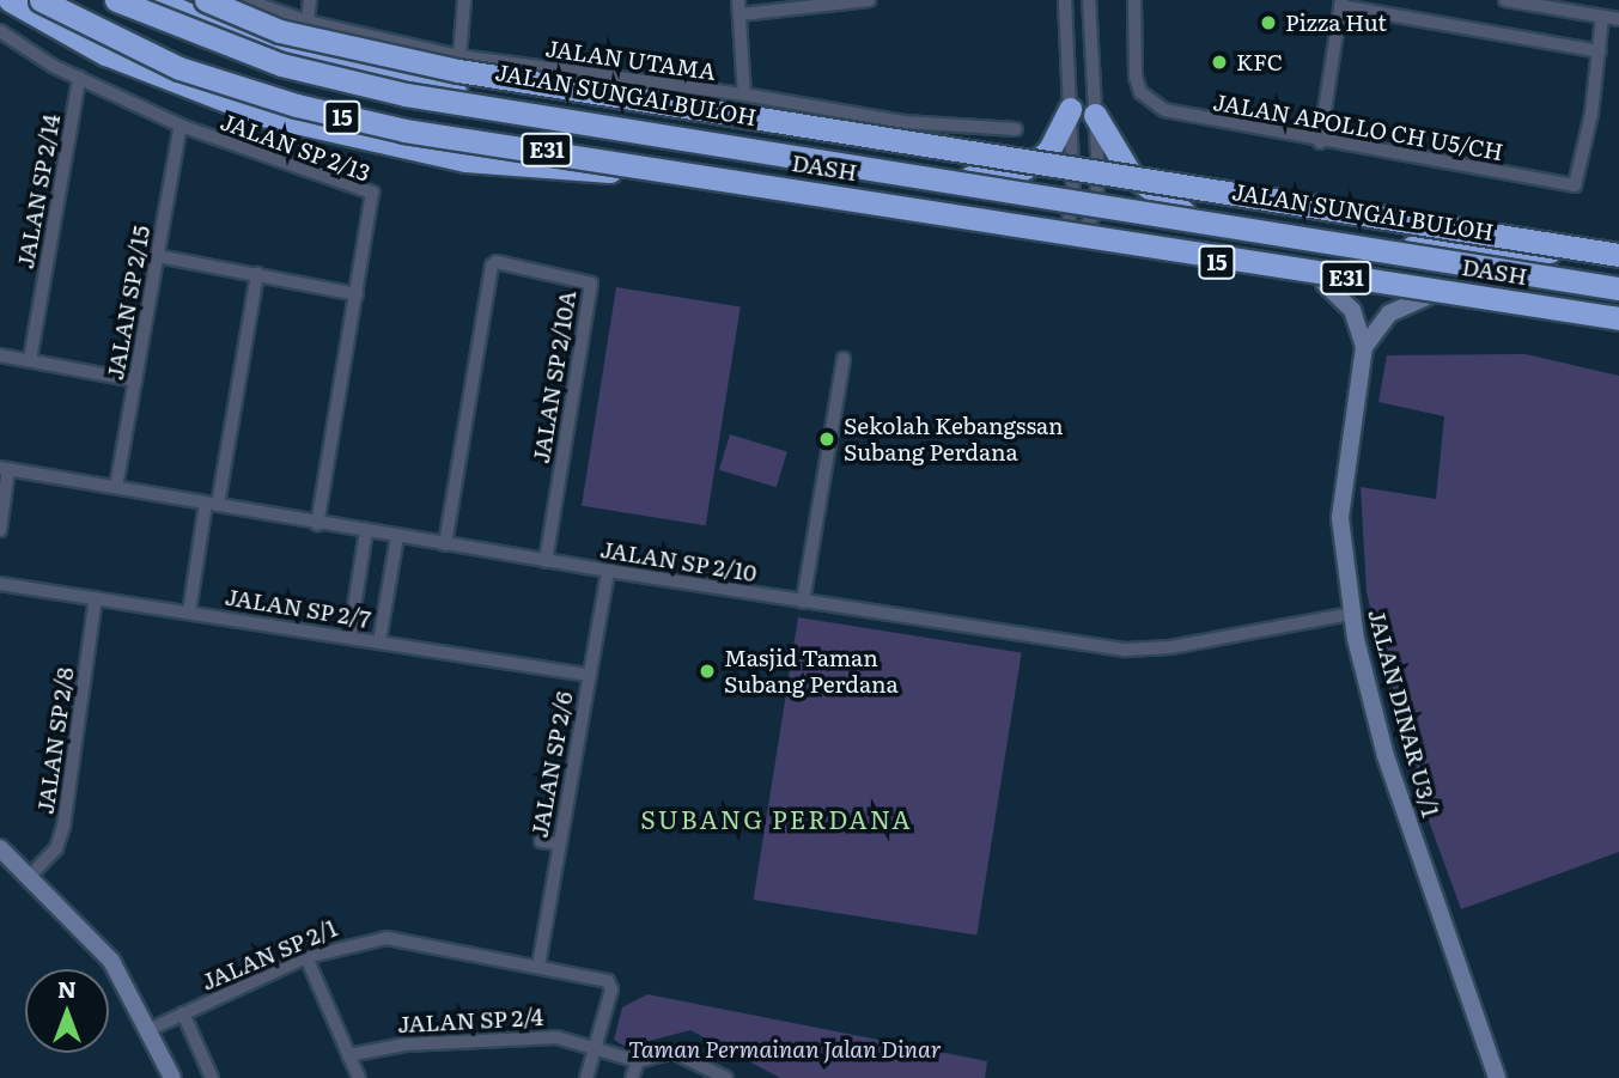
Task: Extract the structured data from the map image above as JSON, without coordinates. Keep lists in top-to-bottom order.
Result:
{
  "streets": {
    "highway": [
      "JALAN SUNGAI BULOH",
      "15",
      "E31",
      "DASH"
    ],
    "street": [
      "JALAN UTAMA",
      "JALAN APOLLO CH U5/CH",
      "JALAN SP 2/13",
      "JALAN SP 2/14",
      "JALAN SP 2/15",
      "JALAN SP 2/10A",
      "JALAN SP 2/10",
      "JALAN SP 2/7",
      "JALAN DINAR U3/1",
      "JALAN SP 2/8",
      "JALAN SP 2/6",
      "JALAN SP 2/1",
      "JALAN SP 2/4"
    ]
  },
  "crossings": [
    ["15", "DASH"],
    ["JALAN SP 2/13", "JALAN SP 2/14"],
    ["JALAN SP 2/13", "JALAN SP 2/15"],
    ["JALAN SP 2/13", "JALAN SP 2/10"],
    ["JALAN SP 2/15", "JALAN SP 2/10"],
    ["JALAN SP 2/10A", "JALAN SP 2/10"],
    ["JALAN SP 2/10", "JALAN DINAR U3/1"],
    ["JALAN SP 2/10", "JALAN SP 2/6"],
    ["JALAN SP 2/7", "JALAN SP 2/8"],
    ["JALAN SP 2/7", "JALAN SP 2/6"],
    ["JALAN SP 2/6", "JALAN SP 2/1"],
    ["JALAN SP 2/1", "JALAN SP 2/4"]
  ],
  "districts": ["SUBANG PERDANA"],
  "parks": ["Taman Permainan Jalan Dinar"],
  "places": [
    "Pizza Hut",
    "KFC",
    "Sekolah Kebangssan Subang Perdana",
    "Masjid Taman Subang Perdana"
  ],
  "north": "top"
}
